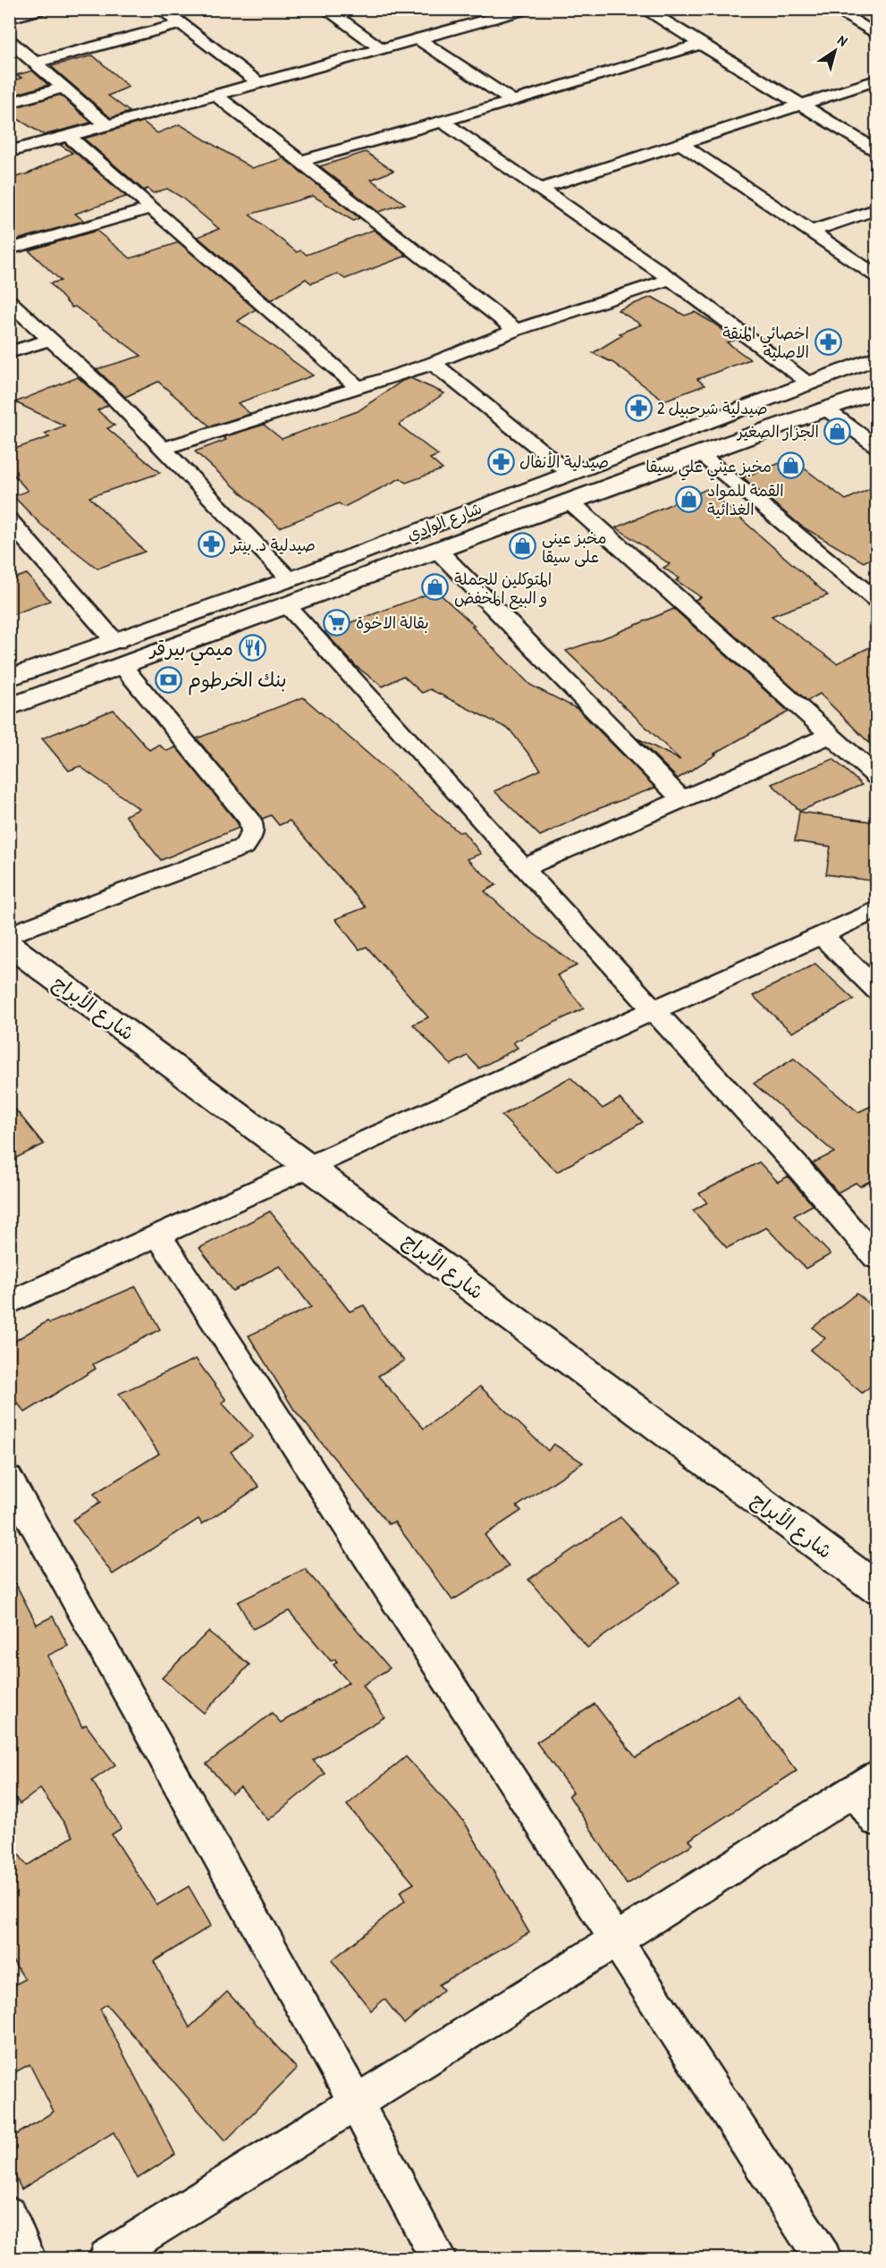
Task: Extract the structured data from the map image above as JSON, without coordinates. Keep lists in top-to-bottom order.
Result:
{
  "streets": {
    "main road": ["شارع الوادي", "شارع الأبراج"]
  },
  "places": {
    "pharmacy": [
      "اخصائي المنقة الاصليه",
      "صيدلية شرحبيل 2",
      "صيدلية الأنفال",
      "صيدلية د. بيتر"
    ],
    "shop": [
      "الجزار الصغير",
      "مخبز عيني علي سيقا",
      "القمة للمواد الغذائية",
      "مخبز عيني على سيقا",
      "المتوكلين للجملة و البيع المخفض"
    ],
    "supermarket": ["بقالة الاخوة"],
    "restaurant": ["ميمي بيرقر"],
    "bank": ["بنك الخرطوم"]
  },
  "north": "top right"
}
